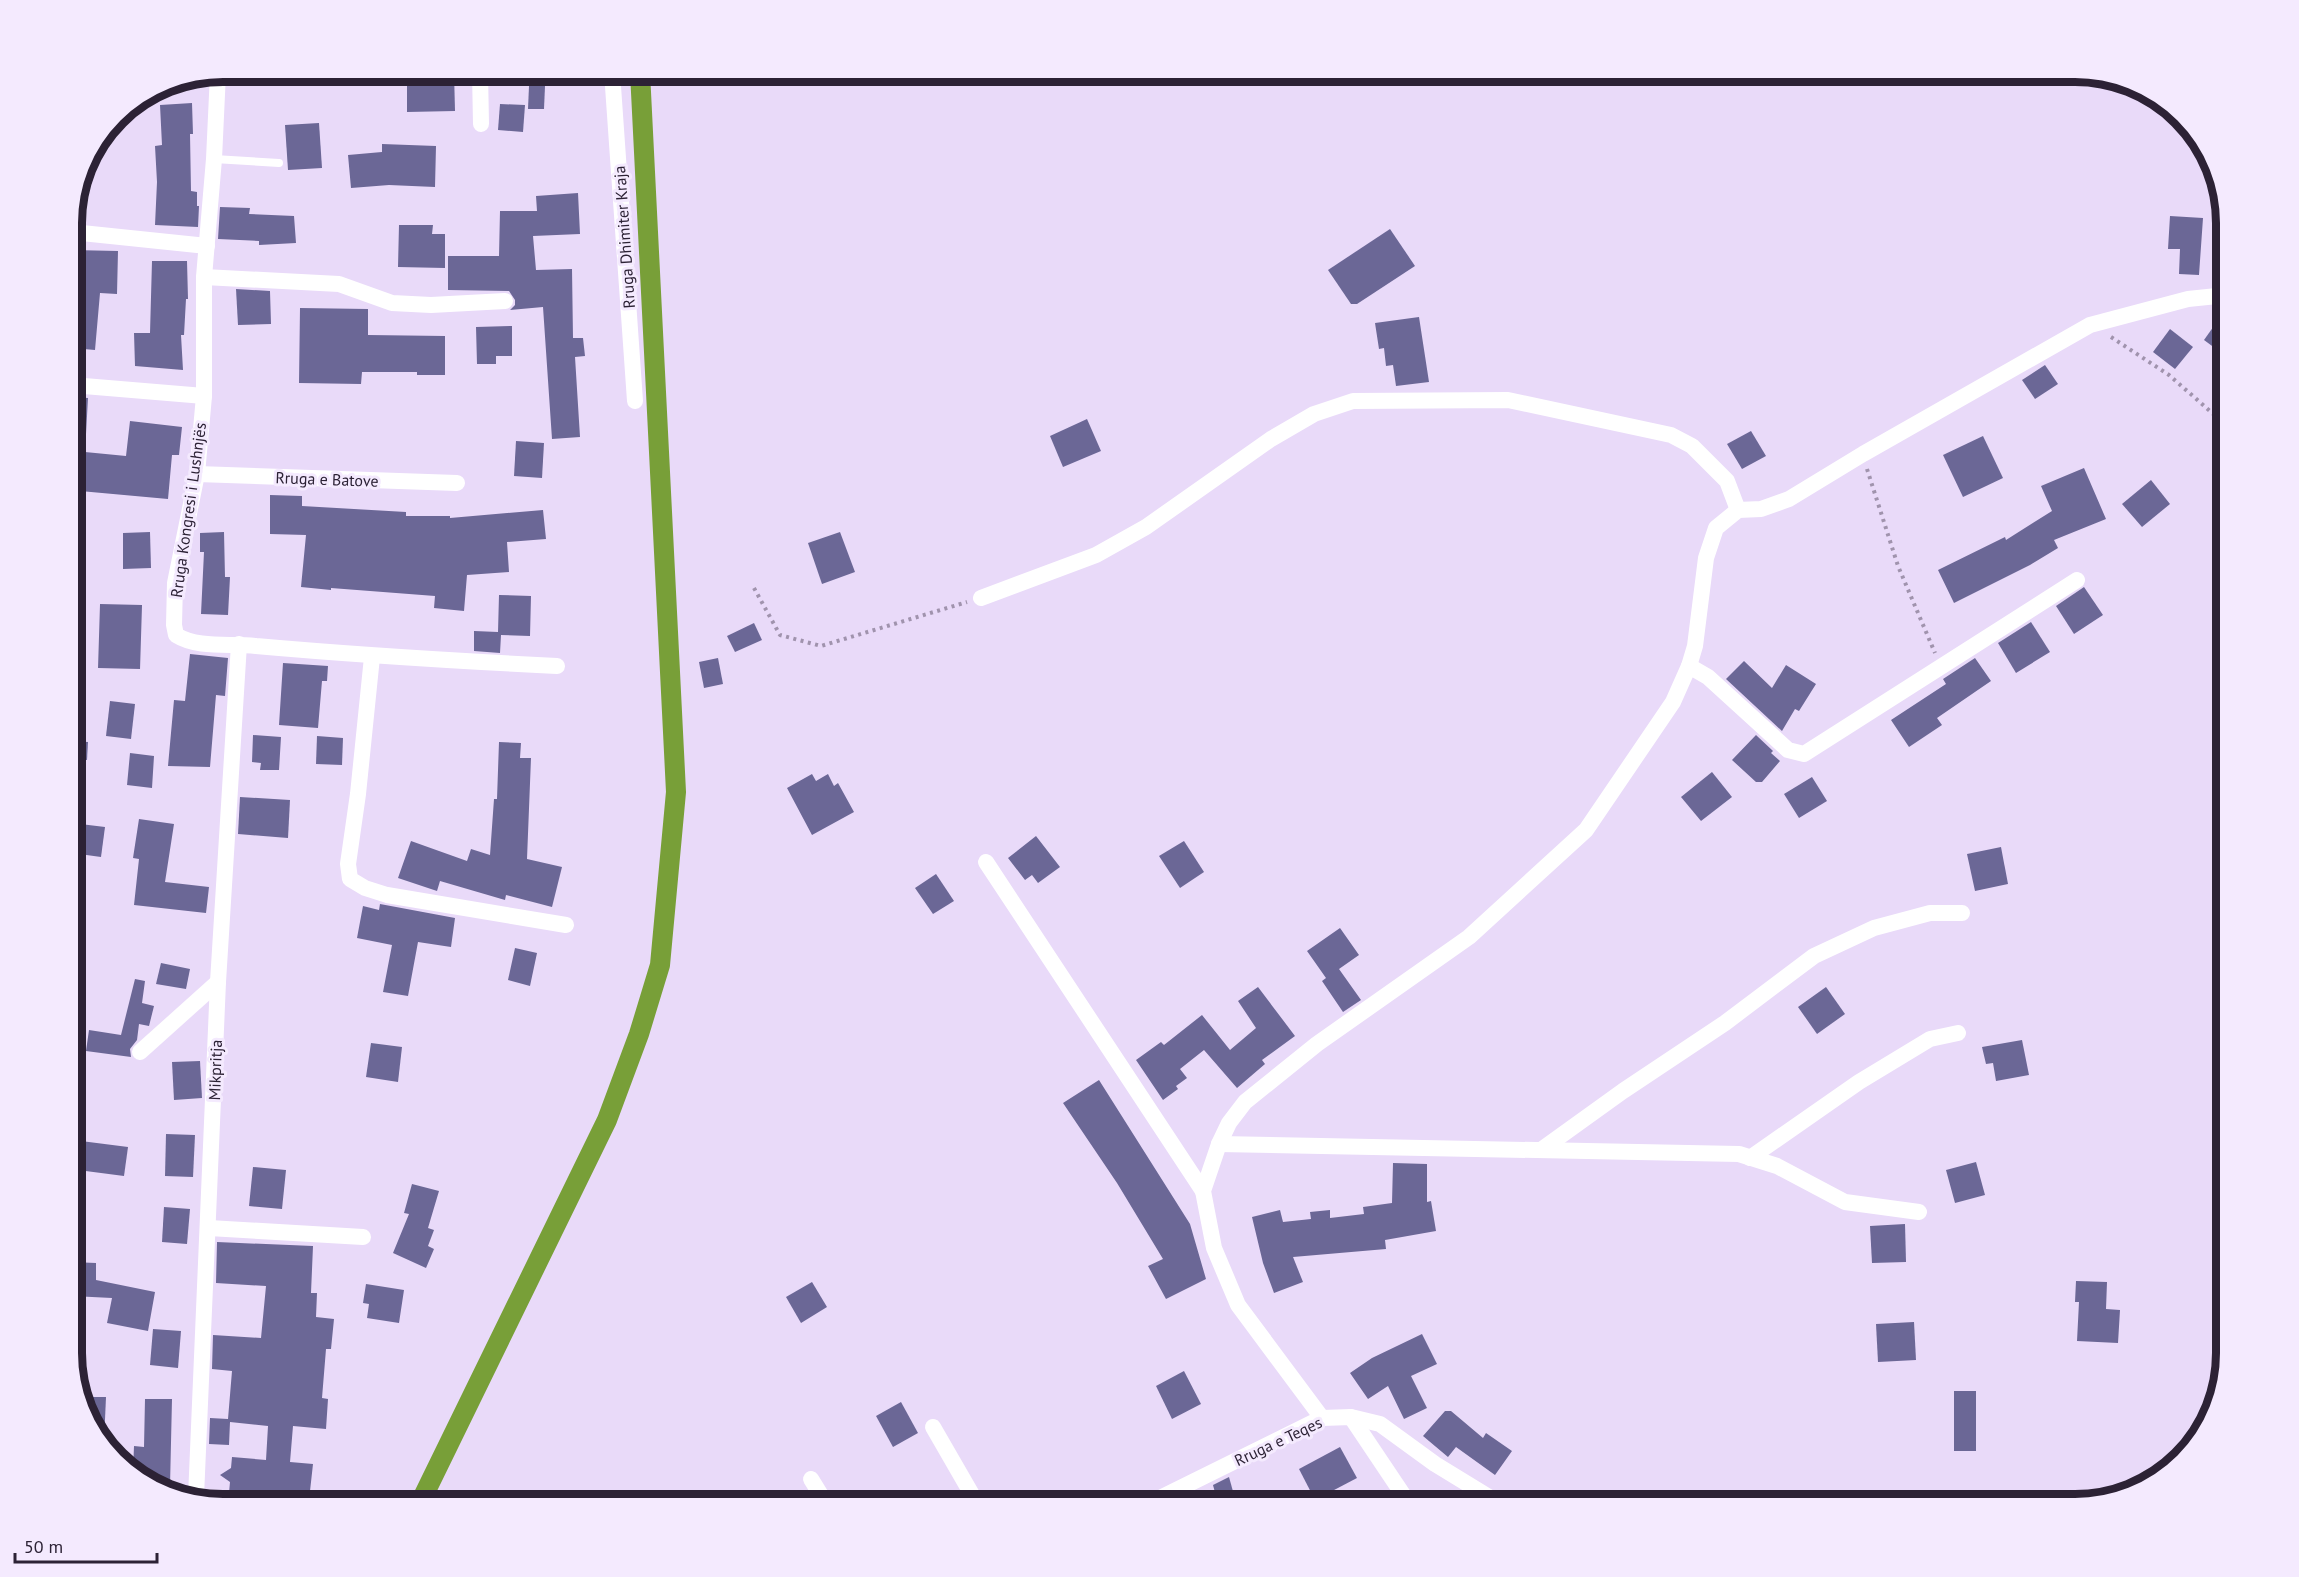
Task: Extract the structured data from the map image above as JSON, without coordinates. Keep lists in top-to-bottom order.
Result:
{
  "streets": {
    "street": [
      "Rruga Dhimiter Kraja",
      "Rruga e Batove",
      "Rruga Kongresi i Lushnjës",
      "Mikpritja",
      "Rruga e Teqes"
    ]
  },
  "crossings": [
    ["Rruga e Batove", "Rruga Kongresi i Lushnjës"],
    ["Rruga Kongresi i Lushnjës", "Mikpritja"]
  ],
  "scale_bar": "50 m"
}
